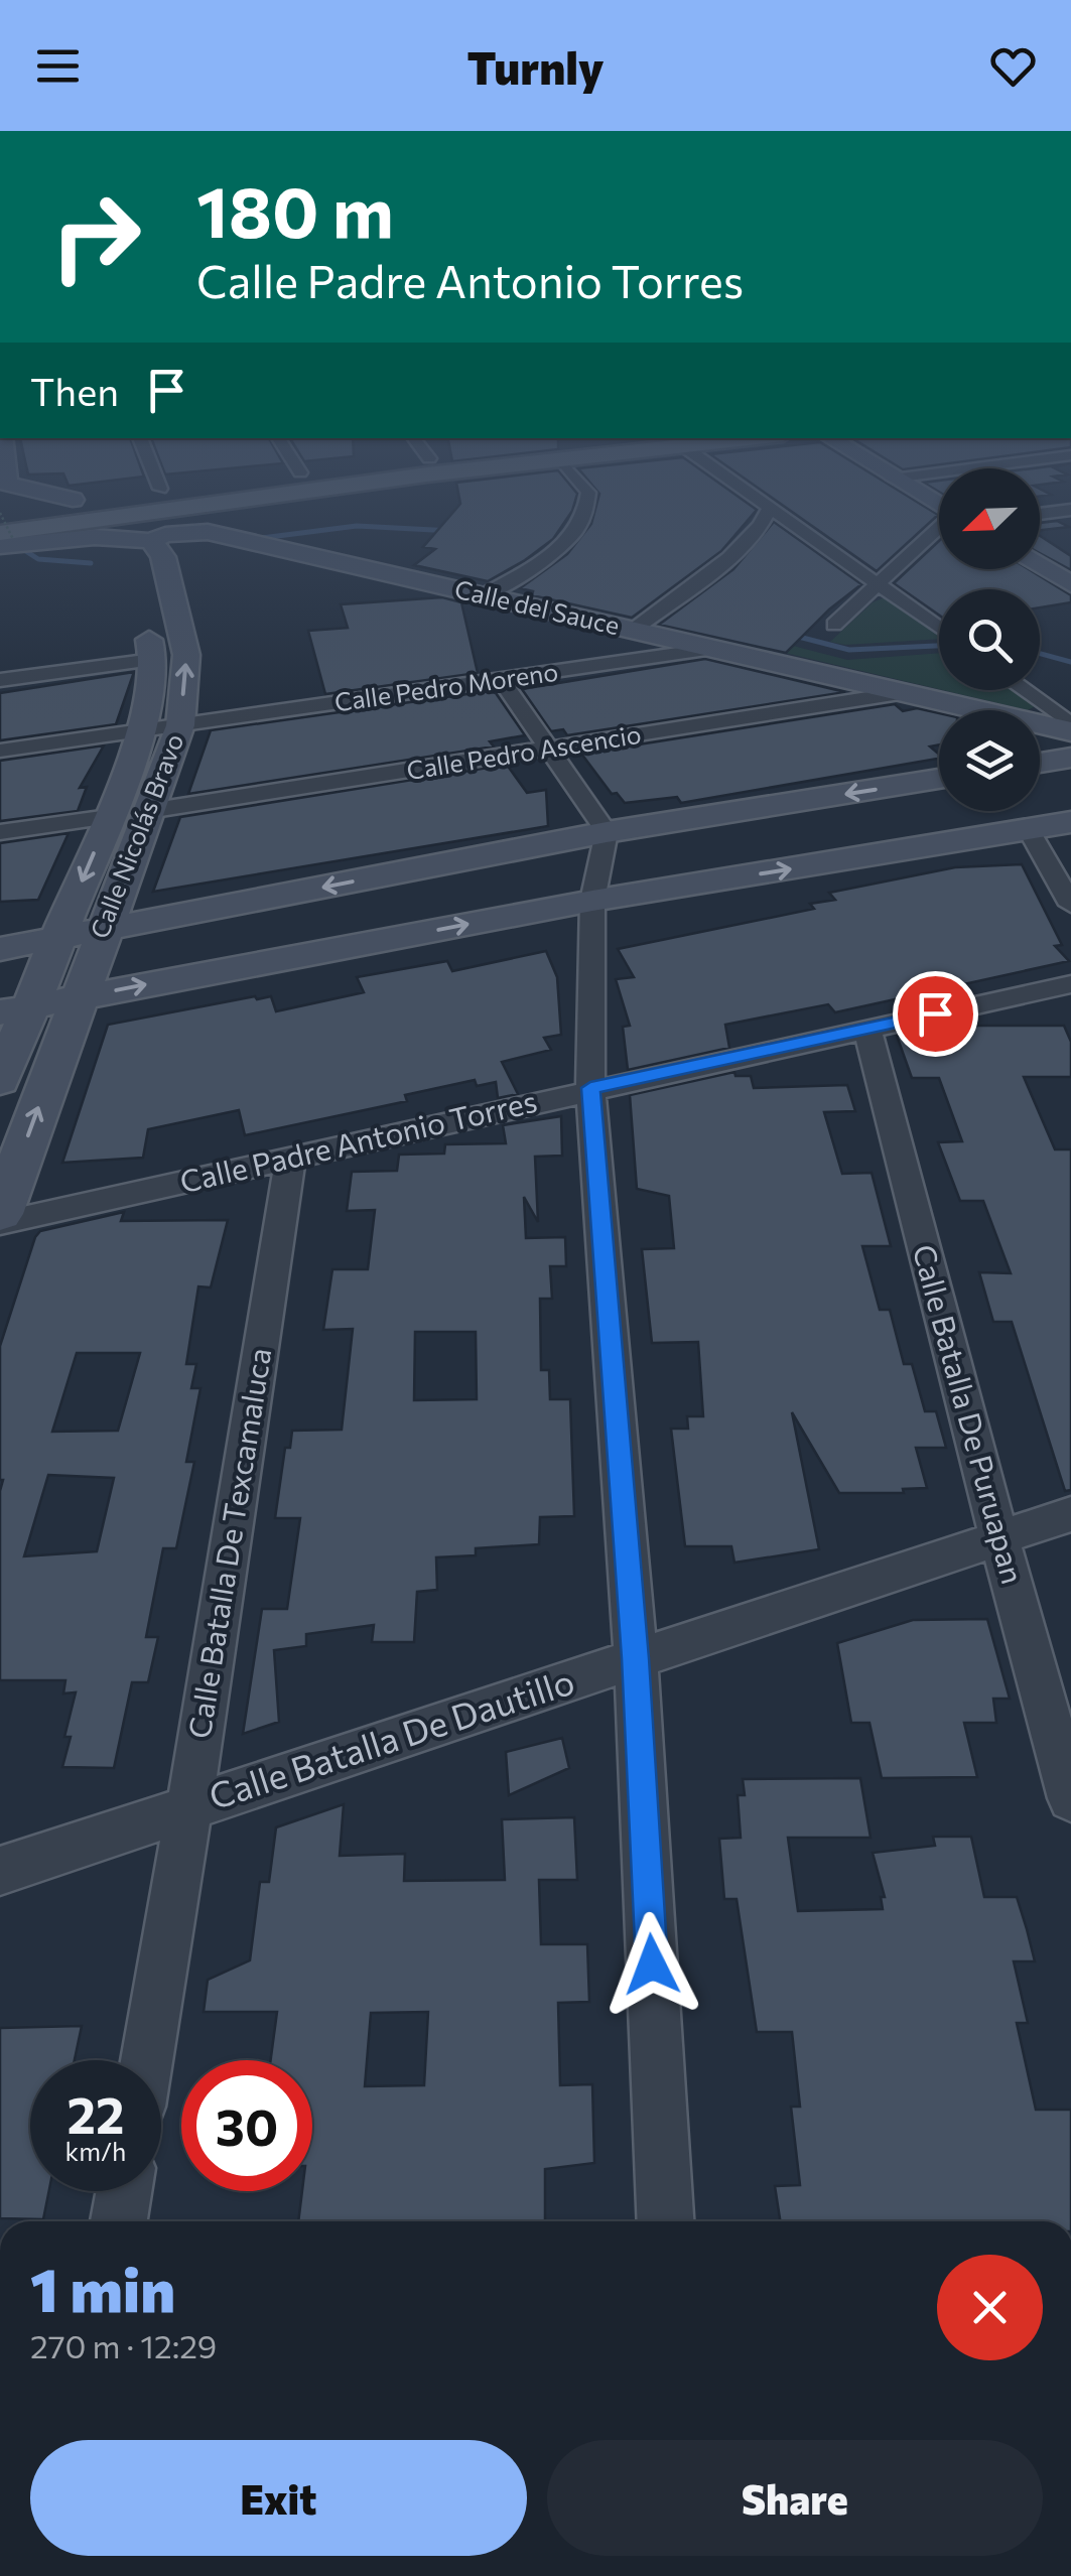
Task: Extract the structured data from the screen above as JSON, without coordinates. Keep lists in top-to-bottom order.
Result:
{
  "streets": {
    "main road": ["Calle del Sauce", "Calle Nicolás Bravo"],
    "street": [
      "Calle Pedro Moreno",
      "Calle Pedro Ascencio",
      "Calle Padre Antonio Torres",
      "Calle Batalla De Puruapan",
      "Calle Batalla De Texcamaluca",
      "Calle Batalla De Dautillo"
    ]
  },
  "crossings": [
    ["Calle del Sauce", "Calle Pedro Moreno"],
    ["Calle del Sauce", "Calle Pedro Ascencio"],
    ["Calle del Sauce", "Calle Nicolás Bravo"],
    ["Calle Pedro Moreno", "Calle Nicolás Bravo"],
    ["Calle Pedro Ascencio", "Calle Nicolás Bravo"],
    ["Calle Padre Antonio Torres", "Calle Batalla De Puruapan"],
    ["Calle Padre Antonio Torres", "Calle Batalla De Texcamaluca"],
    ["Calle Batalla De Puruapan", "Calle Batalla De Dautillo"],
    ["Calle Batalla De Texcamaluca", "Calle Batalla De Dautillo"]
  ],
  "north": "bottom left",
  "page": {
    "header": "Turnly",
    "turn": ["180 m", "Calle Padre Antonio Torres"],
    "then": "Then",
    "speed": "22 km/h",
    "limit": "30",
    "heading": ["1 min", "270 m · 12:29"],
    "buttons": ["Exit", "Share"]
  }
}
